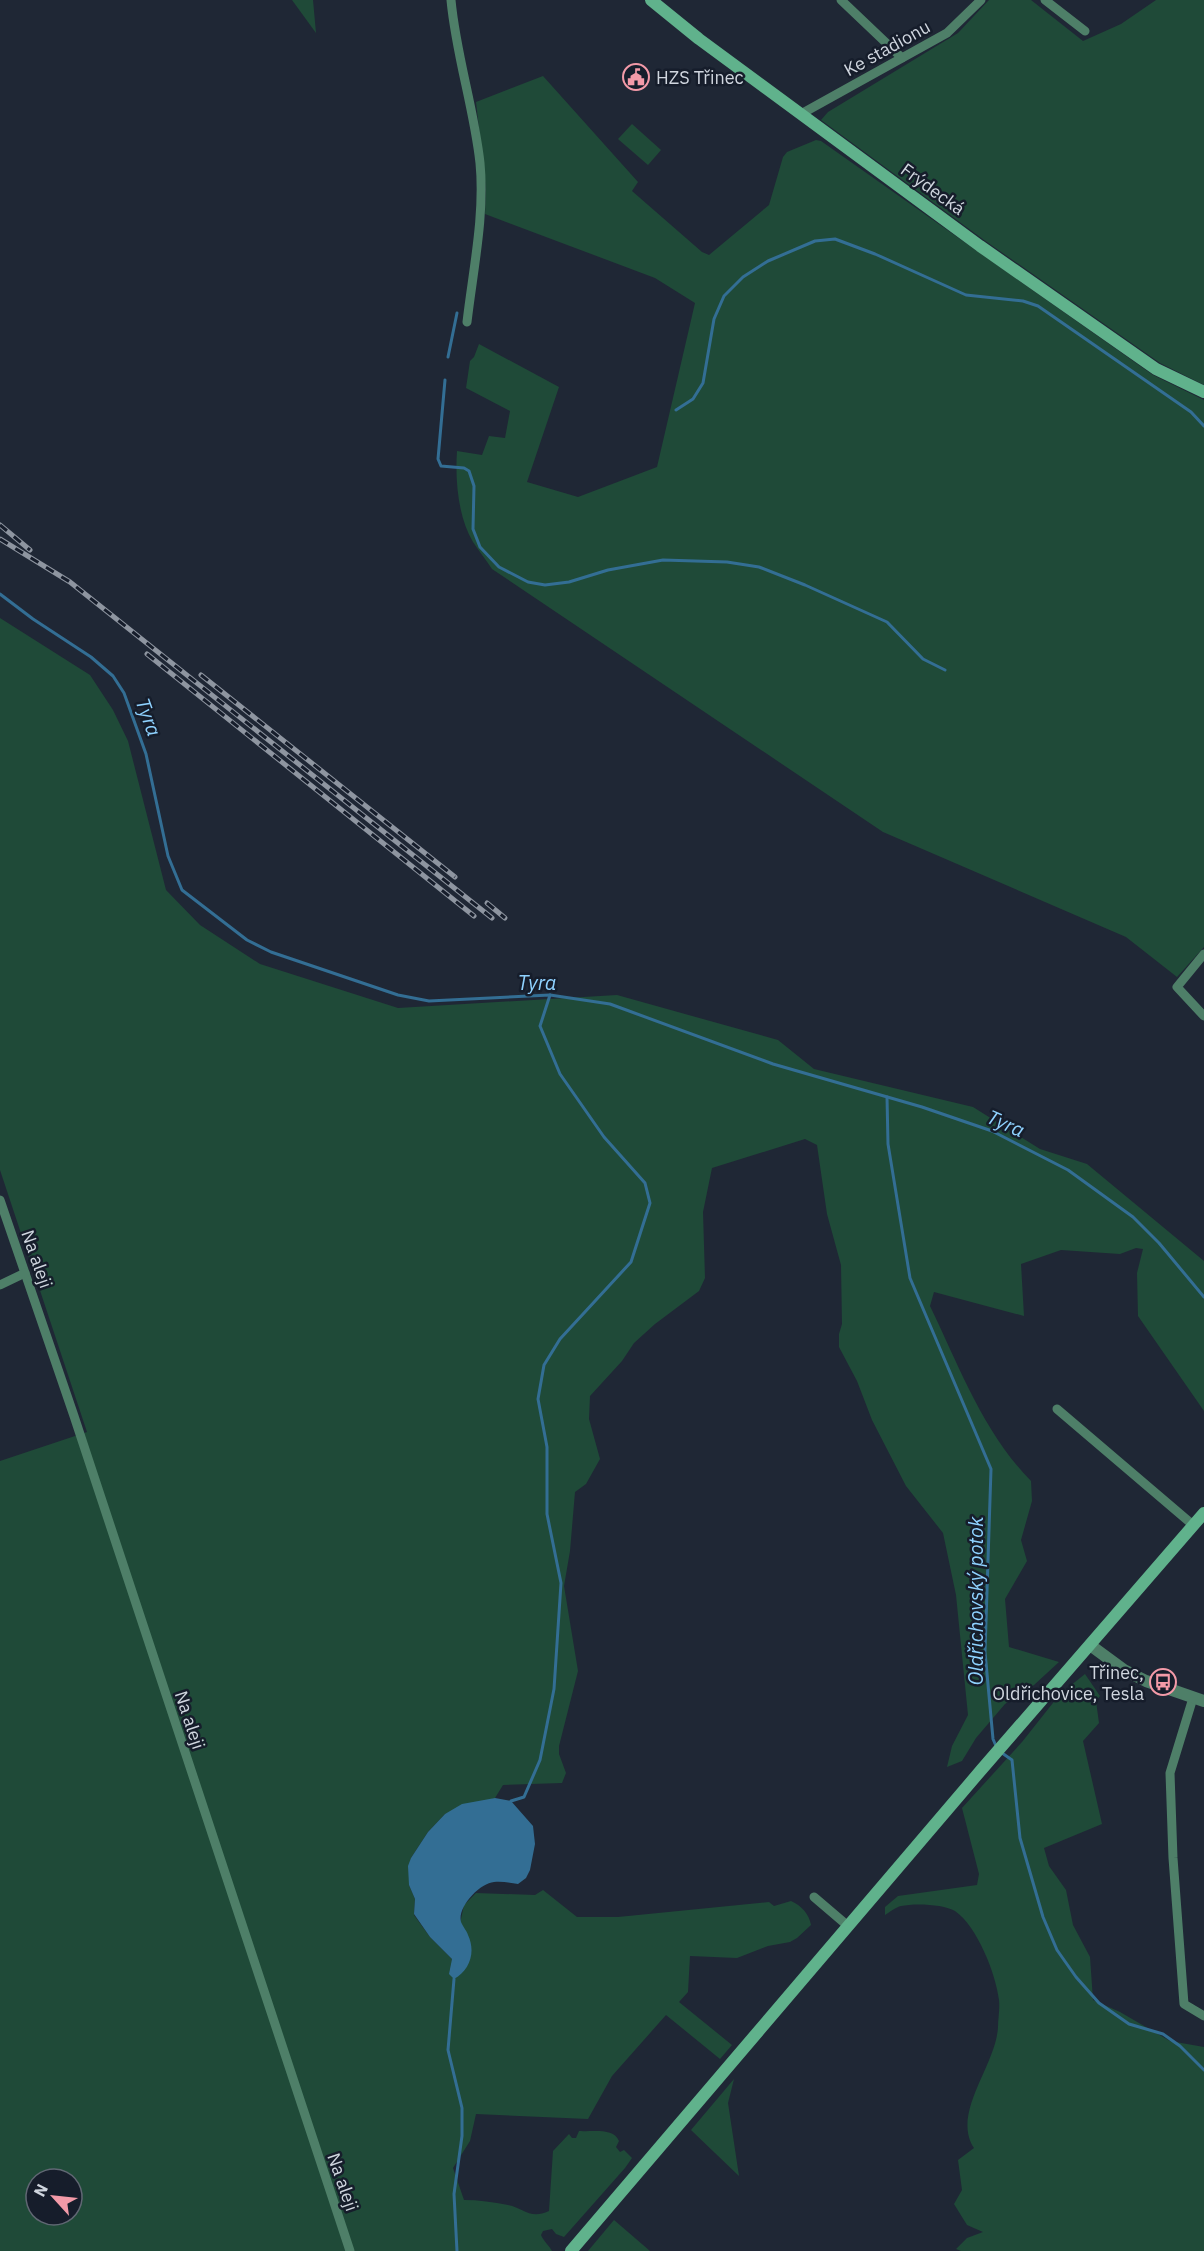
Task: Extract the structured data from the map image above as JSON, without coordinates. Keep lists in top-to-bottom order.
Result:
{
  "streets": {
    "main road": ["Frýdecká"],
    "street": ["Ke stadionu", "Na aleji"]
  },
  "crossings": [
    ["Ke stadionu", "Frýdecká"]
  ],
  "water": ["Tyra", "Oldřichovský potok"],
  "places": {
    "public building": ["HZS Třinec"],
    "bus stop": ["Třinec, Oldřichovice, Tesla"]
  },
  "north": "top left"
}
